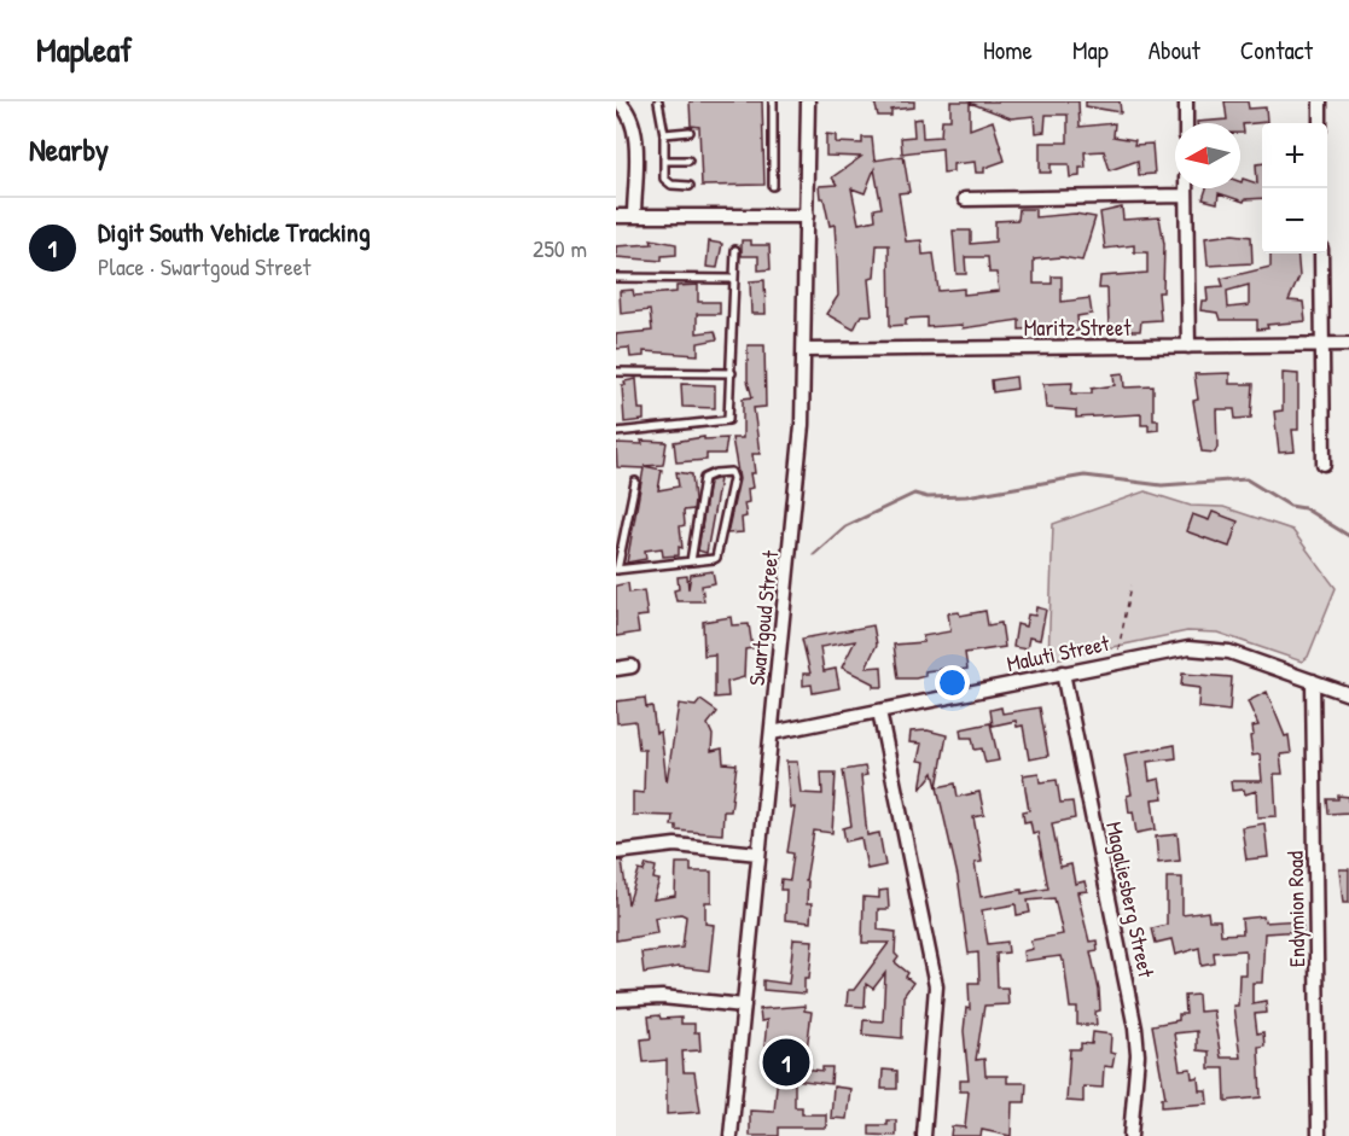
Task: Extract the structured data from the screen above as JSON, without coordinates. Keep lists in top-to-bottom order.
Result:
{
  "streets": {
    "street": [
      "Maritz Street",
      "Swartgoud Street",
      "Maluti Street",
      "Magaliesberg Street",
      "Endymion Road"
    ]
  },
  "crossings": [
    ["Maritz Street", "Swartgoud Street"],
    ["Swartgoud Street", "Maluti Street"],
    ["Maluti Street", "Magaliesberg Street"],
    ["Maluti Street", "Endymion Road"]
  ],
  "north": "left",
  "page": {
    "header": "Mapleaf",
    "nav": [
      "Home",
      "Map",
      "About",
      "Contact"
    ],
    "heading": "Nearby",
    "map_buttons": ["+", "−"],
    "list": [
      {
        "mark": "1",
        "name": "Digit South Vehicle Tracking",
        "note": "Place · Swartgoud Street",
        "value": "250 m"
      }
    ],
    "pins": "1"
  }
}
